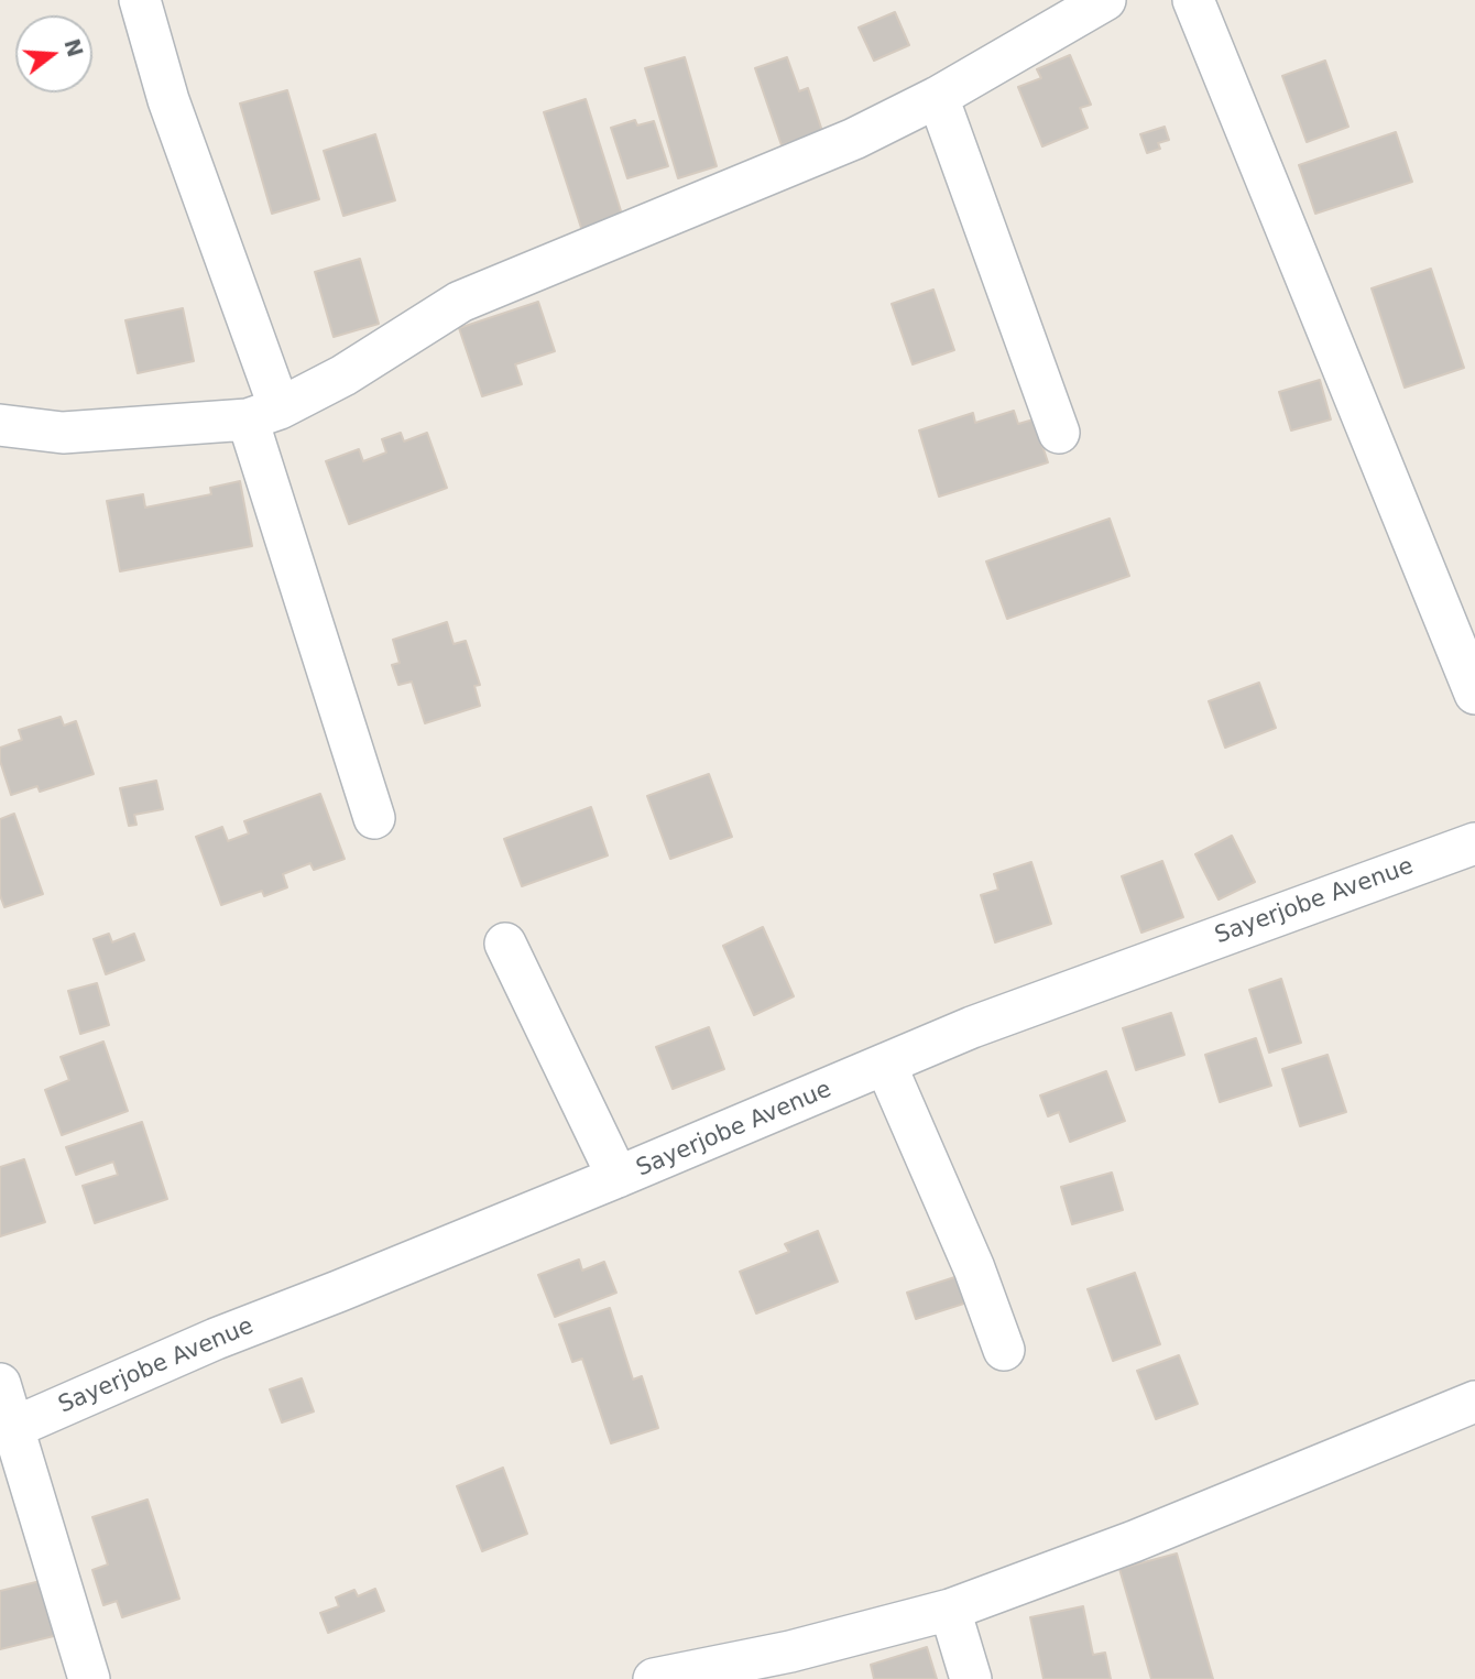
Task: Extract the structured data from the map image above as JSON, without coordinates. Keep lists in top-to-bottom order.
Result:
{
  "streets": {
    "street": ["Sayerjobe Avenue"]
  },
  "north": "right"
}
